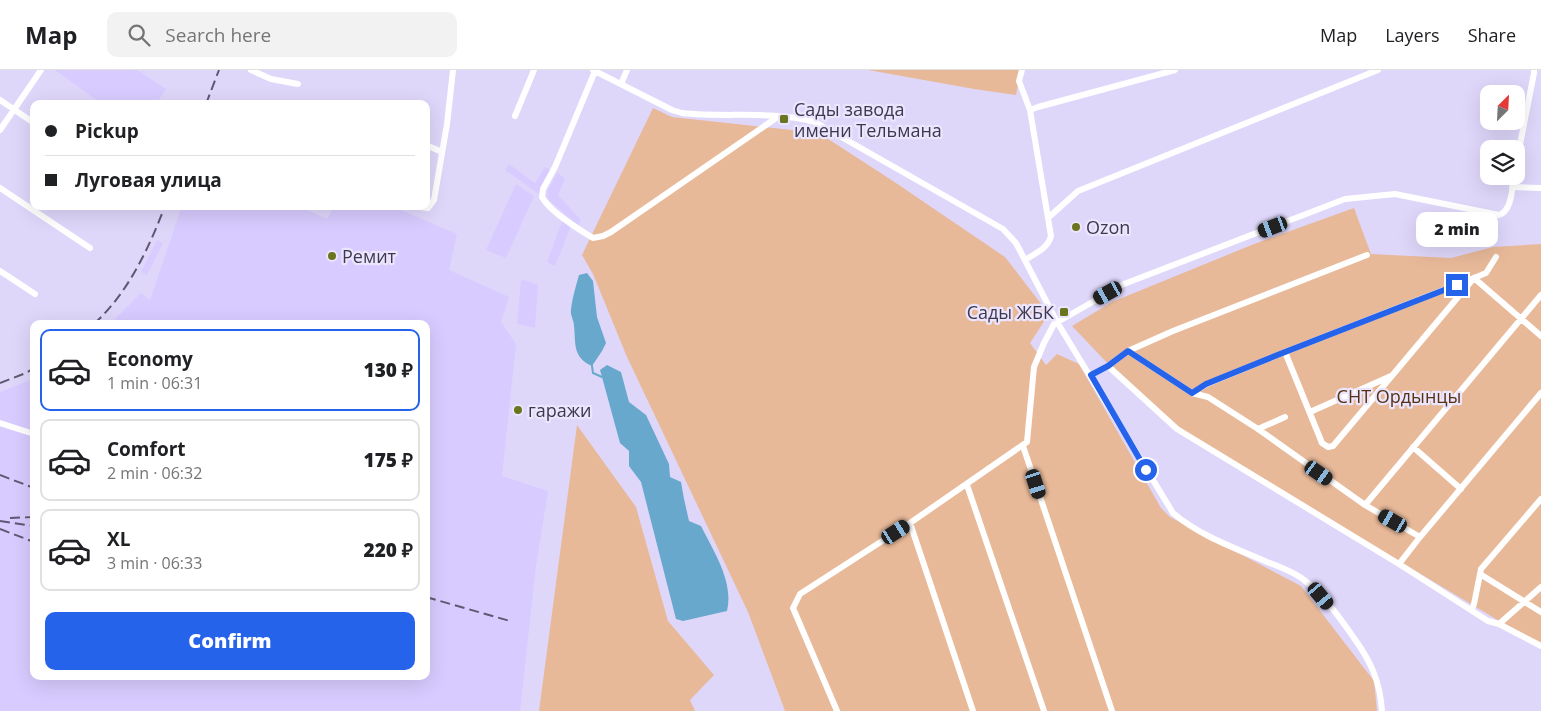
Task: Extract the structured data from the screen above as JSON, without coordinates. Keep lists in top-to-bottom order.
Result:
{
  "parks": ["СНТ Ордынцы"],
  "places": {
    "transit": ["Сады завода имени Тельмана", "Сады ЖБК"],
    "other": ["Ozon", "Ремит", "гаражи"]
  },
  "north": "top right",
  "page": {
    "header": "Map",
    "search": "Search here",
    "nav": ["Map", "Layers", "Share"],
    "banner": ["Pickup", "Луговая улица"],
    "bubble": "2 min",
    "list": [
      {
        "name": "Economy",
        "note": "1 min · 06:31",
        "value": "130 ₽"
      },
      {
        "name": "Comfort",
        "note": "2 min · 06:32",
        "value": "175 ₽"
      },
      {
        "name": "XL",
        "note": "3 min · 06:33",
        "value": "220 ₽"
      }
    ],
    "buttons": "Confirm"
  }
}
